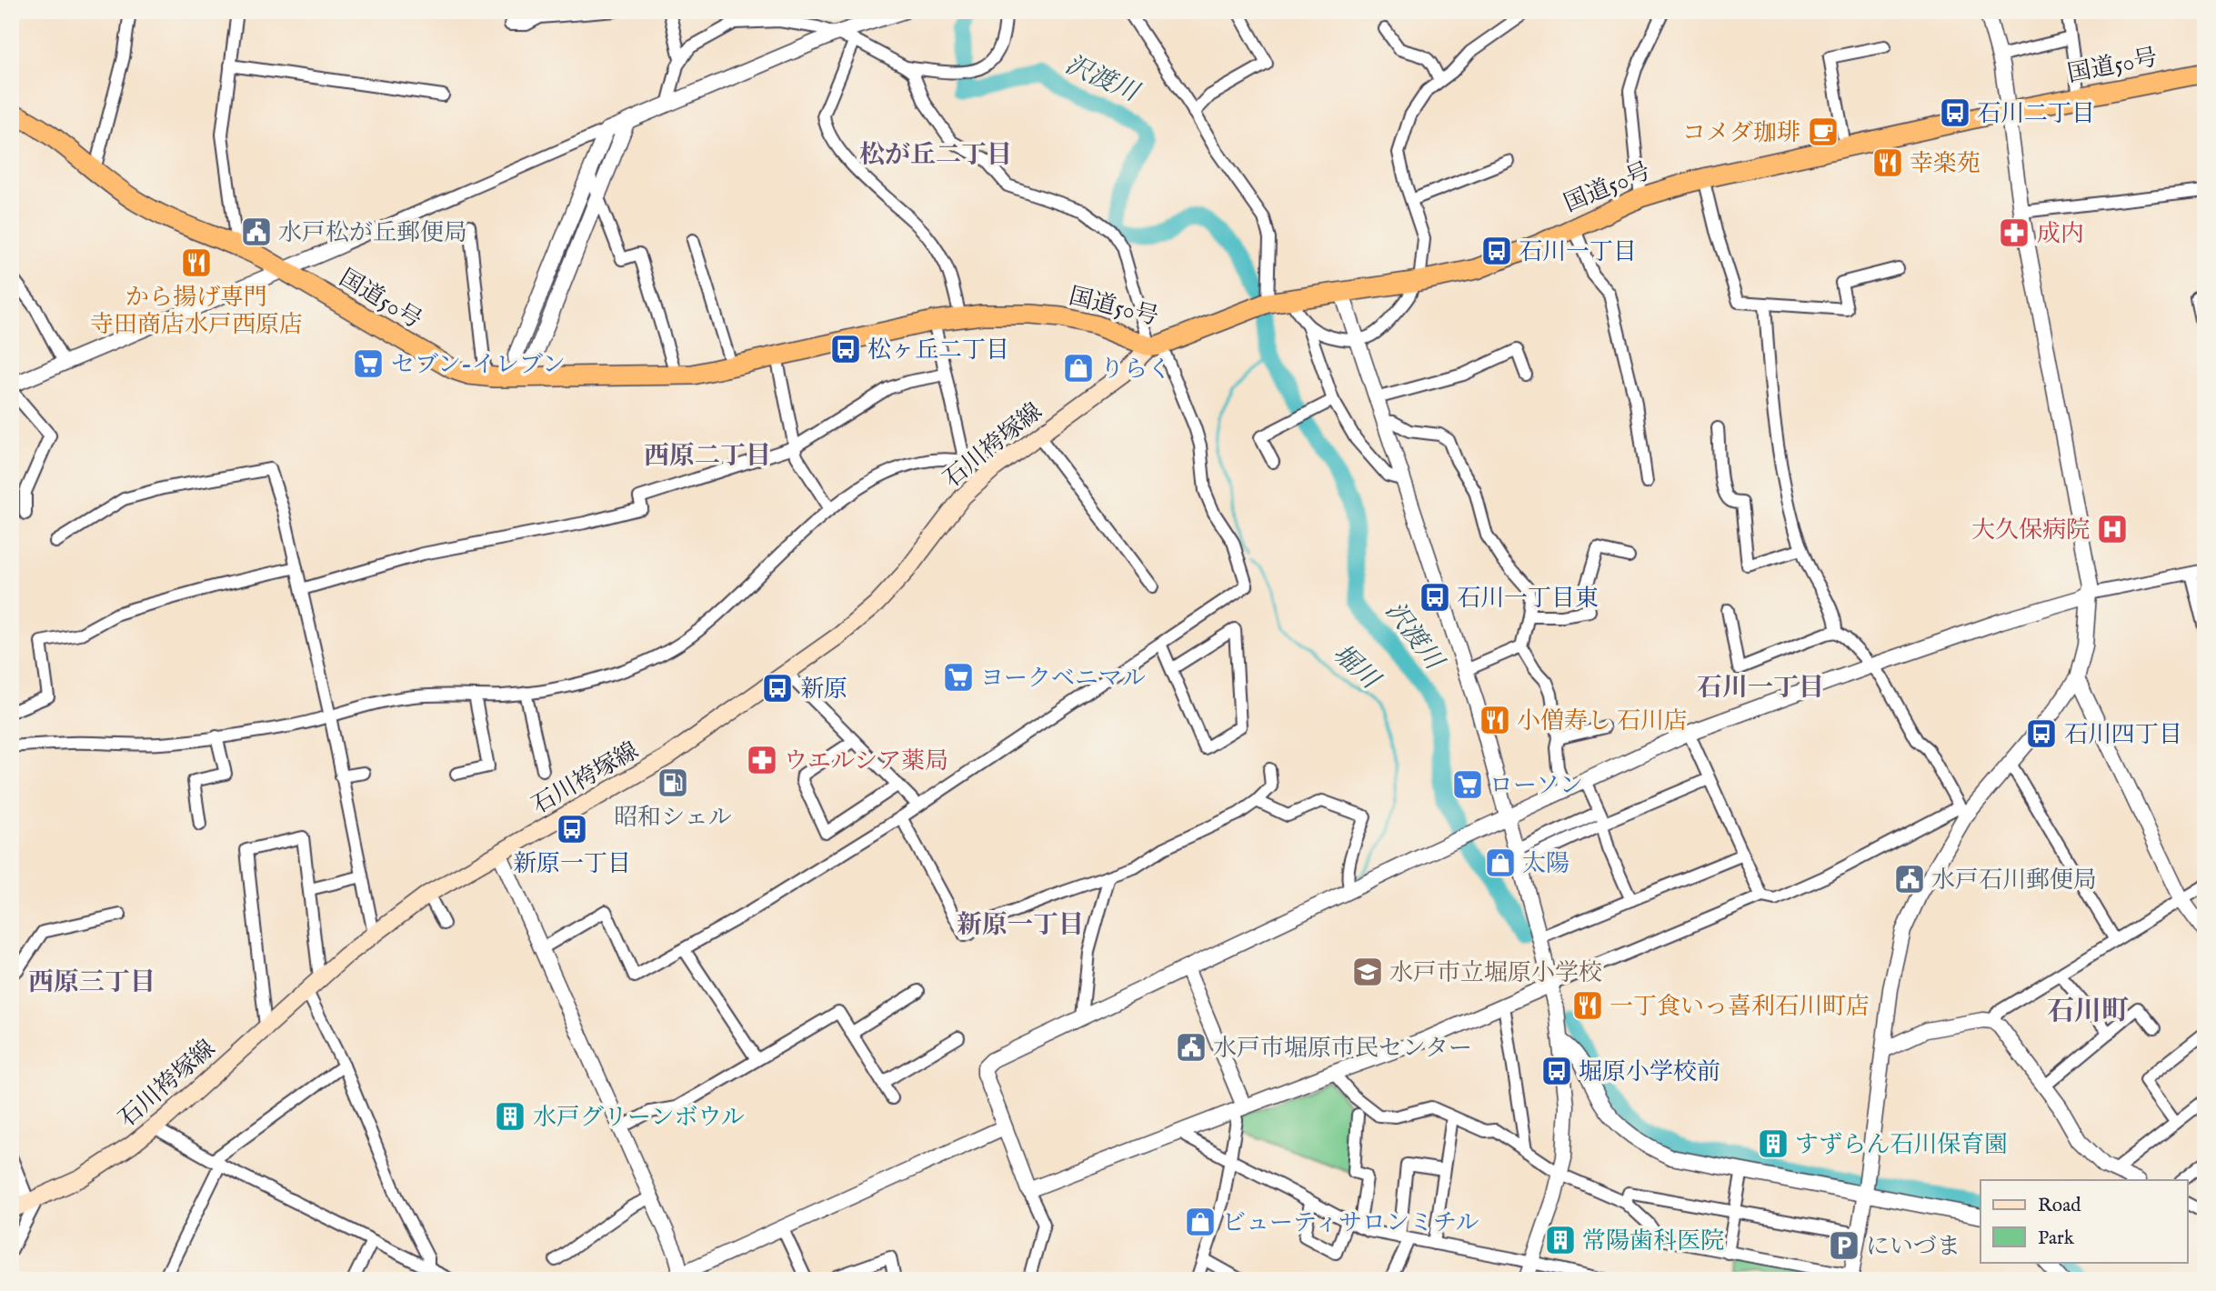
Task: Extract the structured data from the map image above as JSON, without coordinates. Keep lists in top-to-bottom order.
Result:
{
  "streets": {
    "highway": ["国道50号"],
    "main road": ["石川袴塚線"]
  },
  "crossings": [
    ["国道50号", "石川袴塚線"]
  ],
  "districts": [
    "松が丘二丁目",
    "西原二丁目",
    "石川一丁目",
    "新原一丁目",
    "西原三丁目",
    "石川町"
  ],
  "water": ["沢渡川", "堀川"],
  "places": {
    "bus stop": [
      "石川二丁目",
      "石川一丁目",
      "松ヶ丘二丁目",
      "石川一丁目東",
      "新原",
      "石川四丁目",
      "新原一丁目",
      "堀原小学校前"
    ],
    "cafe": ["コメダ珈琲"],
    "restaurant": [
      "幸楽苑",
      "から揚げ専門 寺田商店水戸西原店",
      "小僧寿し 石川店",
      "一丁食いっ喜利石川町店"
    ],
    "public building": ["水戸松が丘郵便局", "水戸石川郵便局", "水戸市堀原市民センター"],
    "pharmacy": ["成内", "ウエルシア薬局"],
    "supermarket": ["セブン-イレブン", "ヨークベニマル", "ローソン"],
    "shop": ["りらく", "太陽", "ビューティサロンミチル"],
    "hospital": ["大久保病院"],
    "fuel station": ["昭和シェル"],
    "school or university": ["水戸市立堀原小学校"],
    "building": ["水戸グリーンボウル", "すずらん石川保育園", "常陽歯科医院"],
    "parking": ["にいづま"]
  },
  "legend": ["Road", "Park"]
}
